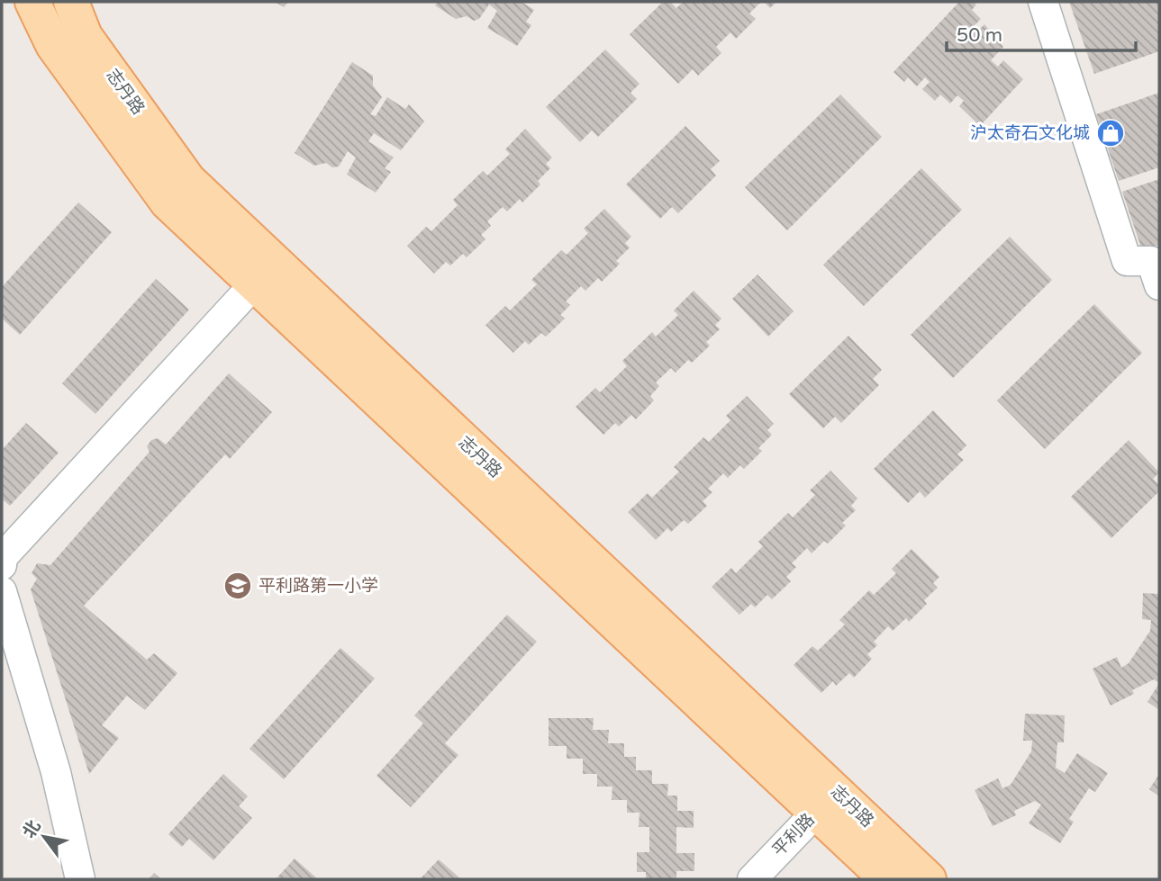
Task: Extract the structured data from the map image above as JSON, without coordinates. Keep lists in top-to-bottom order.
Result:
{
  "streets": {
    "main road": ["志丹路"],
    "street": ["平利路"]
  },
  "crossings": [
    ["志丹路", "平利路"]
  ],
  "places": {
    "shop": ["沪太奇石文化城"],
    "school or university": ["平利路第一小学"]
  },
  "scale_bar": "50 m",
  "north": "top left"
}
